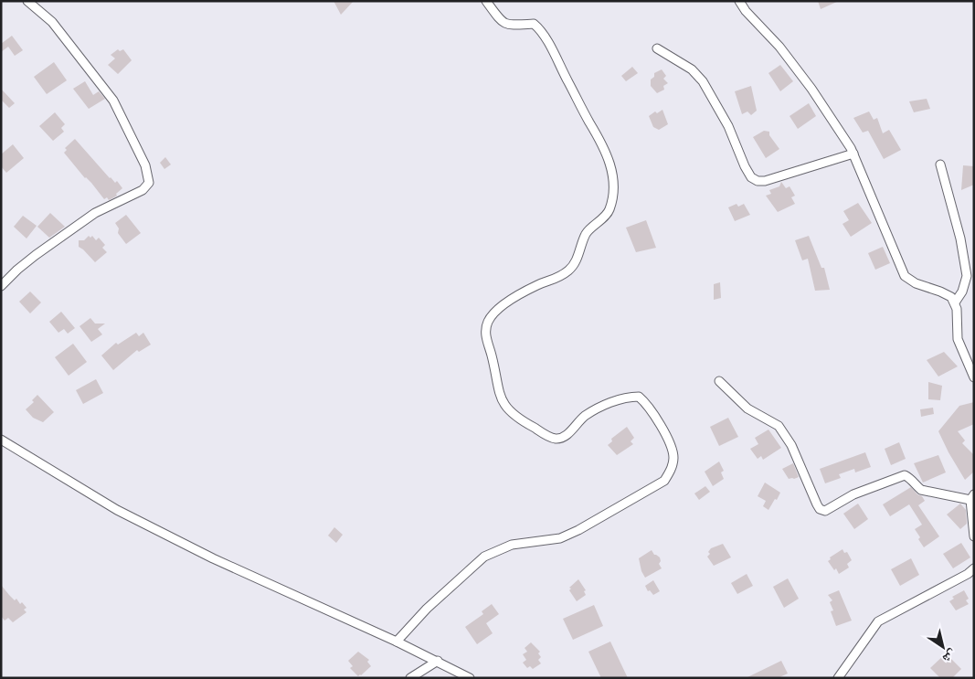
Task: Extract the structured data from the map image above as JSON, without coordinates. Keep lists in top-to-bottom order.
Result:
{
  "north": "bottom right"
}
